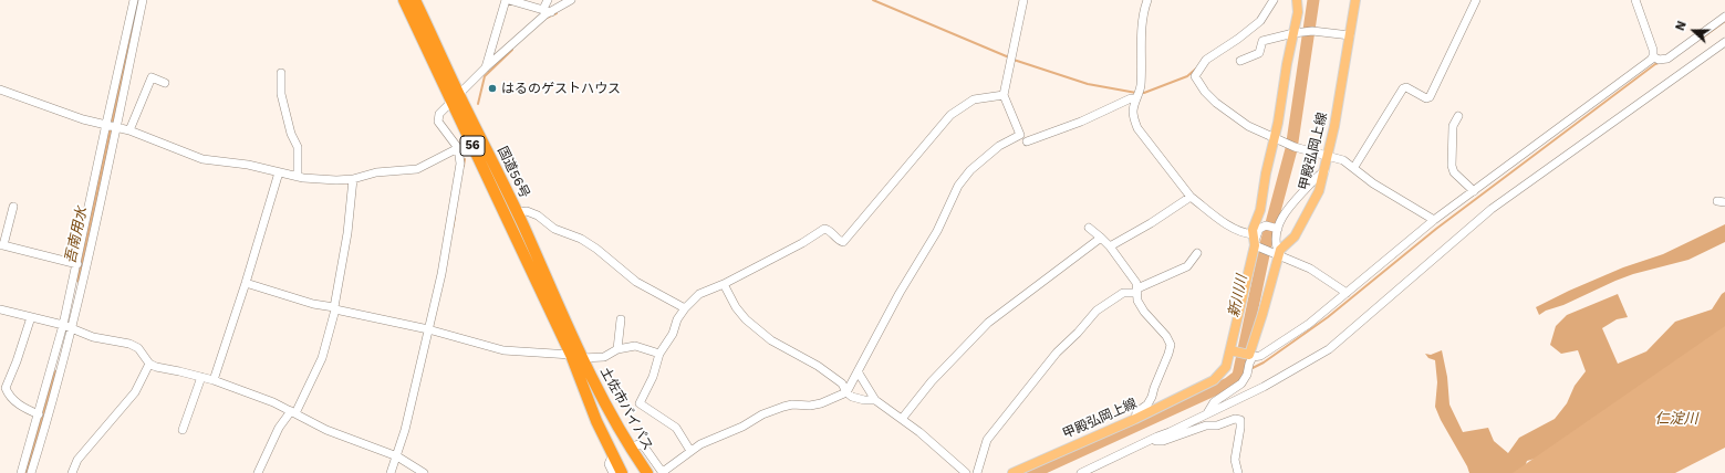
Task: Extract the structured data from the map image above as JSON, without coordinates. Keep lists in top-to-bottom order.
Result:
{
  "streets": {
    "highway": ["56", "国道56号", "土佐市バイパス"],
    "main road": ["甲殿弘岡上線"]
  },
  "crossings": [
    ["国道56号", "土佐市バイパス"]
  ],
  "water": ["吾南用水", "新川川", "仁淀川"],
  "places": ["はるのゲストハウス"],
  "north": "left"
}
